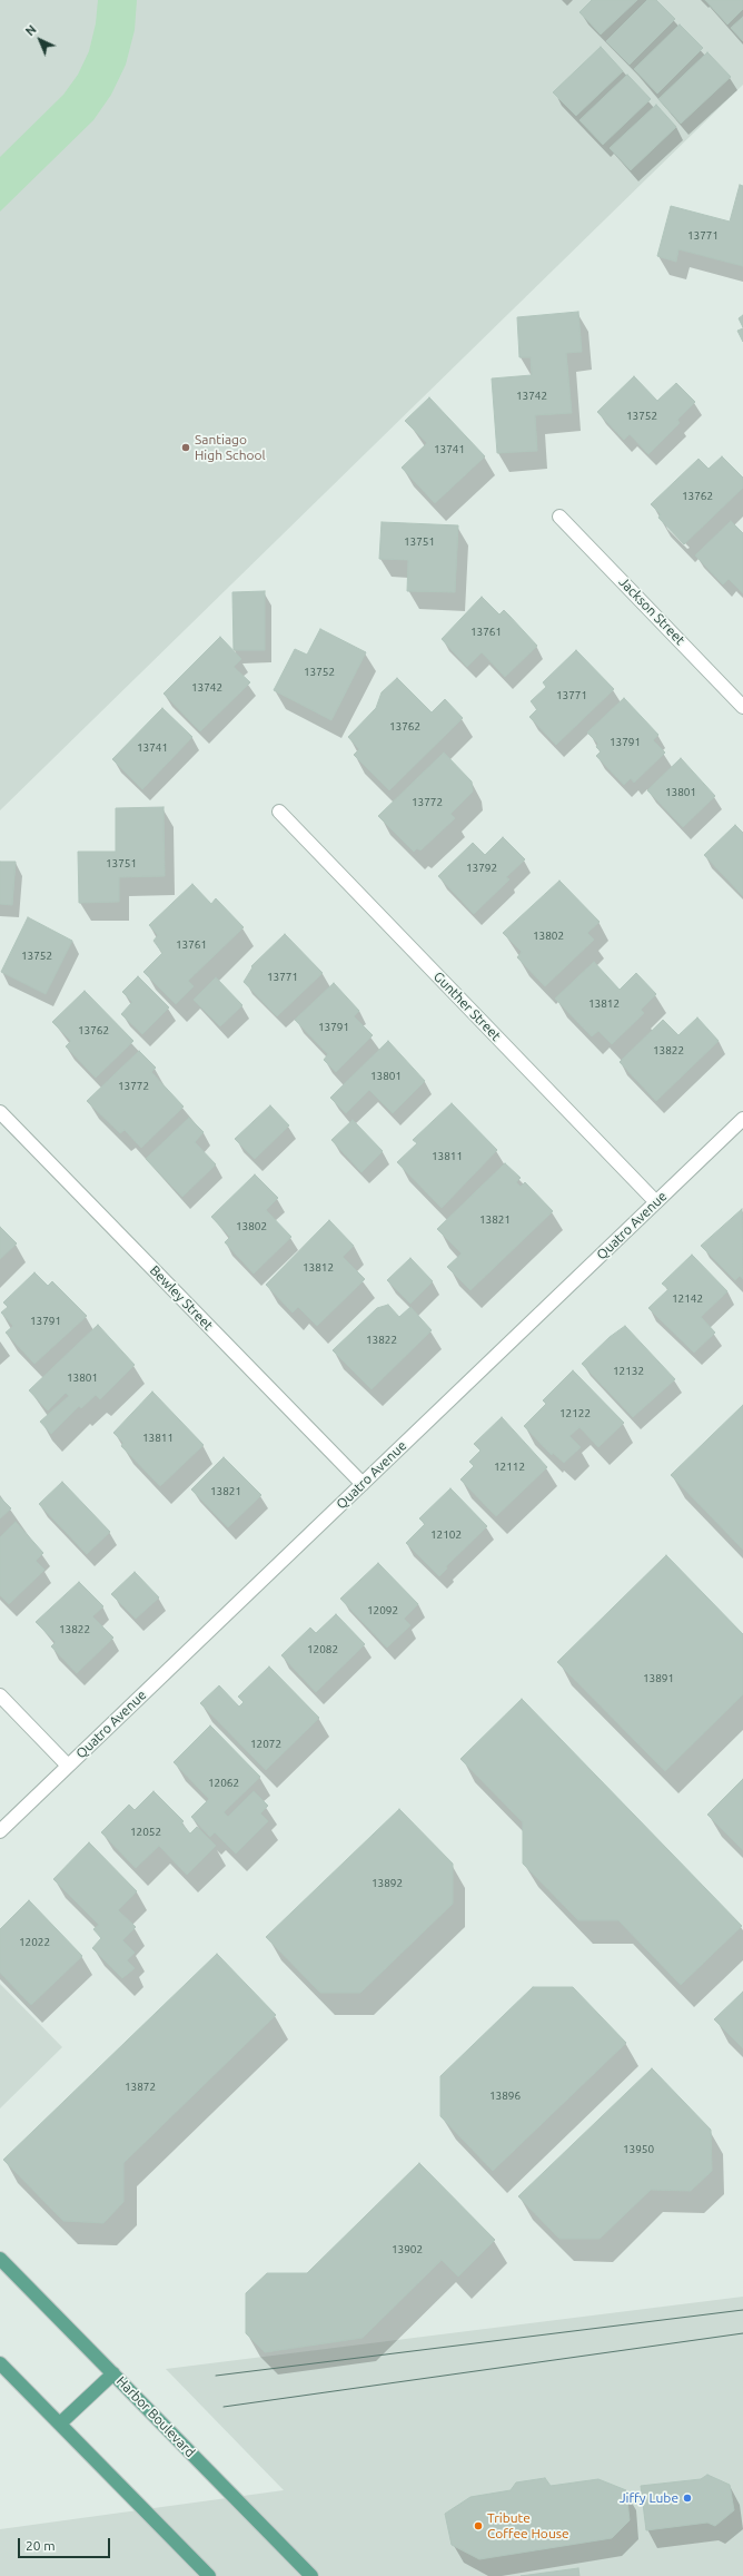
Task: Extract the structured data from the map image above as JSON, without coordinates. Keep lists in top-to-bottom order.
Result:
{
  "streets": {
    "main road": ["Harbor Boulevard"],
    "street": [
      "Jackson Street",
      "Gunther Street",
      "Quatro Avenue",
      "Bewley Street"
    ]
  },
  "crossings": [
    ["Gunther Street", "Quatro Avenue"],
    ["Quatro Avenue", "Bewley Street"]
  ],
  "places": ["Santiago High School", "Jiffy Lube", "Tribute Coffee House"],
  "house_numbers": [
    "13771",
    "13742",
    "13752",
    "13741",
    "13762",
    "13751",
    "13761",
    "13752",
    "13742",
    "13771",
    "13762",
    "13791",
    "13741",
    "13801",
    "13772",
    "13751",
    "13792",
    "13802",
    "13761",
    "13752",
    "13771",
    "13812",
    "13791",
    "13762",
    "13822",
    "13801",
    "13772",
    "13811",
    "13821",
    "13802",
    "13812",
    "12142",
    "13791",
    "13822",
    "12132",
    "13801",
    "12122",
    "13811",
    "12112",
    "13821",
    "12102",
    "12092",
    "13822",
    "12082",
    "13891",
    "12072",
    "12062",
    "12052",
    "13892",
    "12022",
    "13872",
    "13896",
    "13950",
    "13902"
  ],
  "scale_bar": "20 m",
  "north": "top left"
}
